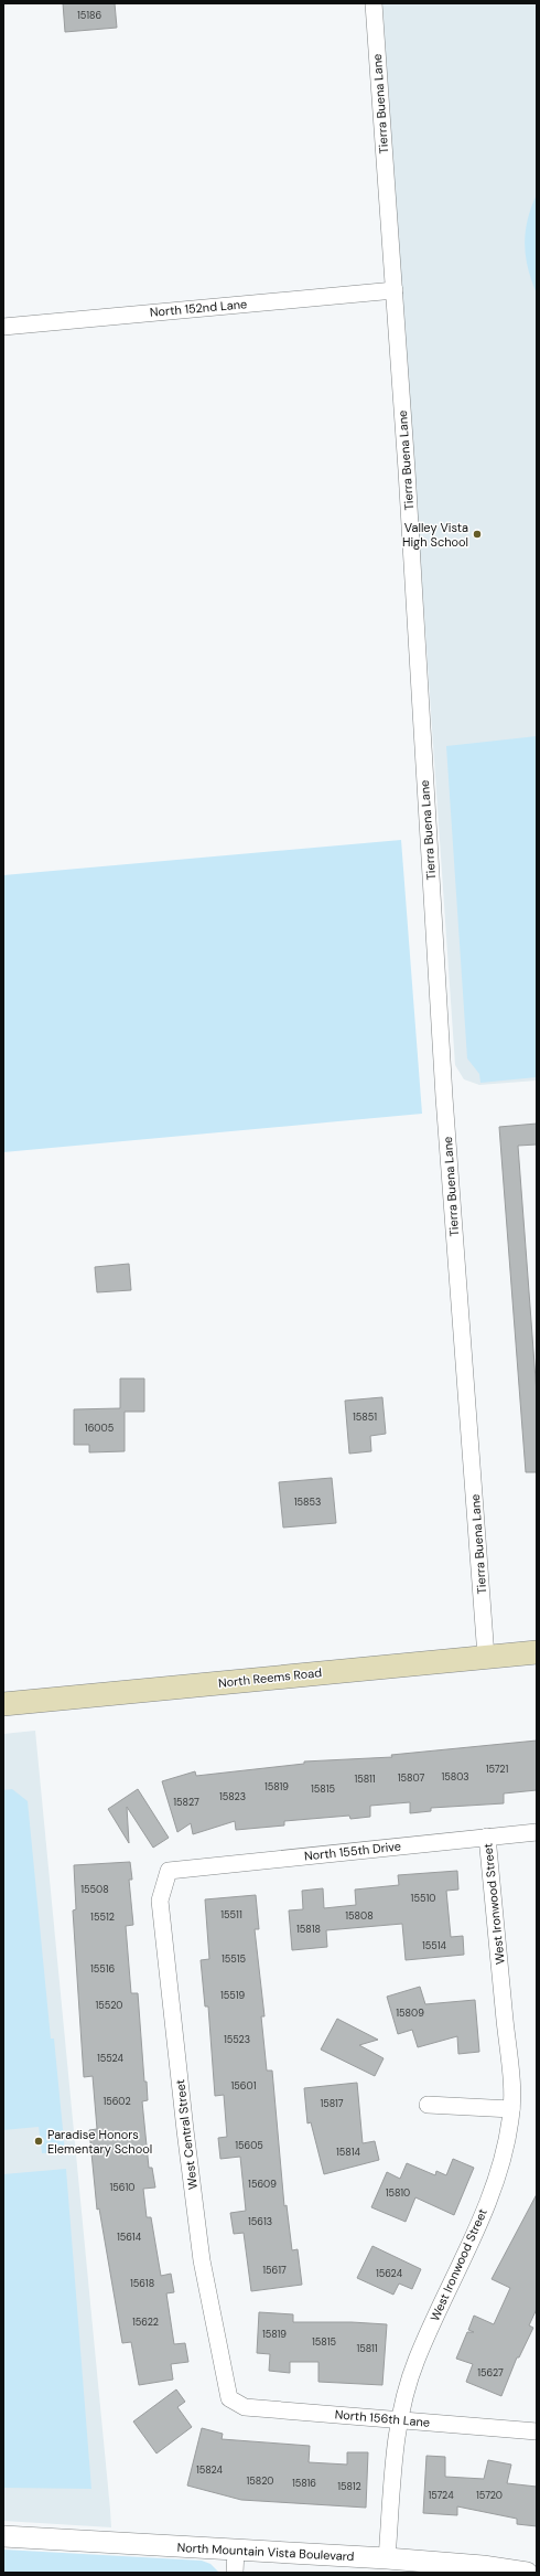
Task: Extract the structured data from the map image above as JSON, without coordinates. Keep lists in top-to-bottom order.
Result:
{
  "streets": {
    "main road": ["North Reems Road"],
    "street": [
      "Tierra Buena Lane",
      "North 152nd Lane",
      "North 155th Drive",
      "West Ironwood Street",
      "West Central Street",
      "North 156th Lane",
      "North Mountain Vista Boulevard"
    ]
  },
  "crossings": [
    ["Tierra Buena Lane", "North 152nd Lane"],
    ["Tierra Buena Lane", "North Reems Road"],
    ["North 155th Drive", "West Ironwood Street"],
    ["North 155th Drive", "West Central Street"],
    ["West Ironwood Street", "North 156th Lane"],
    ["West Ironwood Street", "North Mountain Vista Boulevard"],
    ["West Central Street", "North 156th Lane"]
  ],
  "places": ["Valley Vista High School", "Paradise Honors Elementary School"],
  "house_numbers": [
    "15186",
    "15851",
    "16005",
    "15853",
    "15721",
    "15803",
    "15807",
    "15811",
    "15819",
    "15815",
    "15823",
    "15827",
    "15508",
    "15510",
    "15511",
    "15808",
    "15512",
    "15818",
    "15514",
    "15515",
    "15516",
    "15519",
    "15520",
    "15809",
    "15523",
    "15524",
    "15601",
    "15602",
    "15817",
    "15605",
    "15814",
    "15609",
    "15610",
    "15810",
    "15613",
    "15614",
    "15617",
    "15624",
    "15618",
    "15622",
    "15819",
    "15815",
    "15811",
    "15627",
    "15824",
    "15820",
    "15816",
    "15812",
    "15724",
    "15720"
  ]
}
